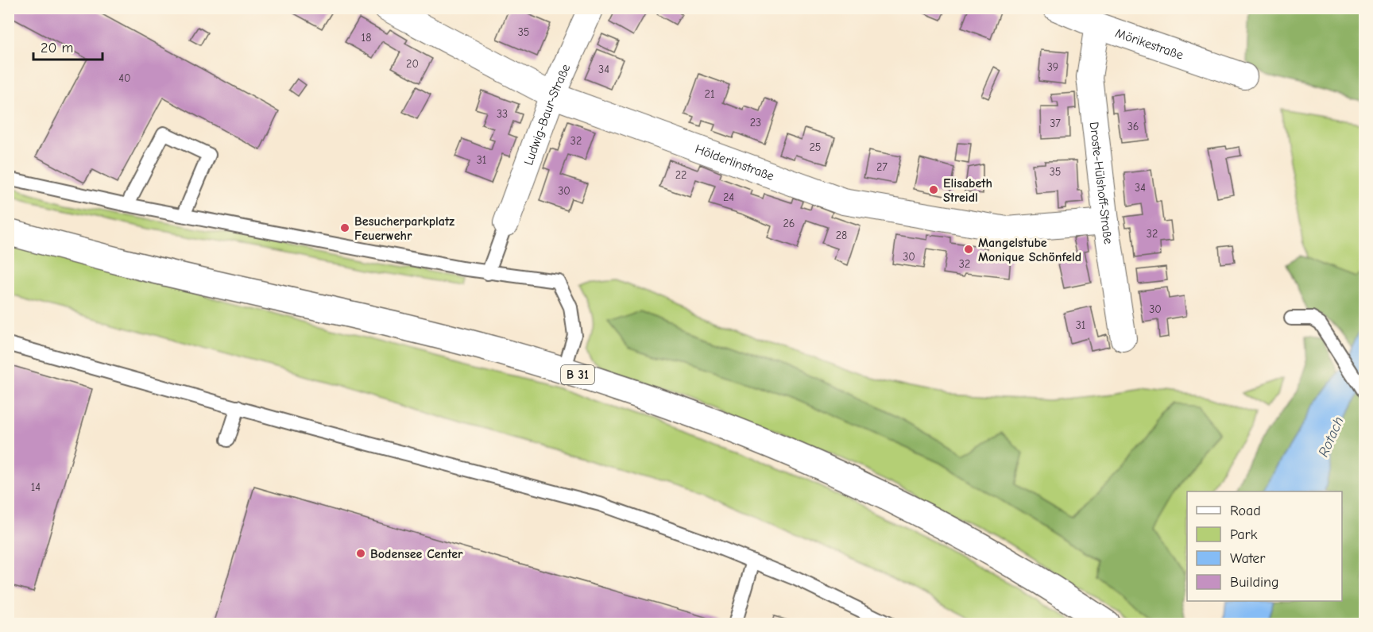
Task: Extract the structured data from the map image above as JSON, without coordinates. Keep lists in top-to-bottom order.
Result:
{
  "streets": {
    "main road": ["B 31"],
    "street": [
      "Mörikestraße",
      "Ludwig-Baur-Straße",
      "Hölderlinstraße",
      "Droste-Hülshoff-Straße"
    ]
  },
  "crossings": [
    ["Mörikestraße", "Droste-Hülshoff-Straße"],
    ["Ludwig-Baur-Straße", "Hölderlinstraße"],
    ["Hölderlinstraße", "Droste-Hülshoff-Straße"]
  ],
  "water": ["Rotach"],
  "places": [
    "Elisabeth Streidl",
    "Besucherparkplatz Feuerwehr",
    "Mangelstube Monique Schönfeld",
    "Bodensee Center"
  ],
  "house_numbers": [
    "35",
    "18",
    "20",
    "39",
    "34",
    "40",
    "21",
    "33",
    "23",
    "37",
    "36",
    "32",
    "25",
    "31",
    "27",
    "35",
    "22",
    "34",
    "30",
    "24",
    "26",
    "32",
    "28",
    "30",
    "32",
    "30",
    "31",
    "14"
  ],
  "legend": [
    "Road",
    "Park",
    "Water",
    "Building"
  ],
  "scale_bar": "20 m"
}
